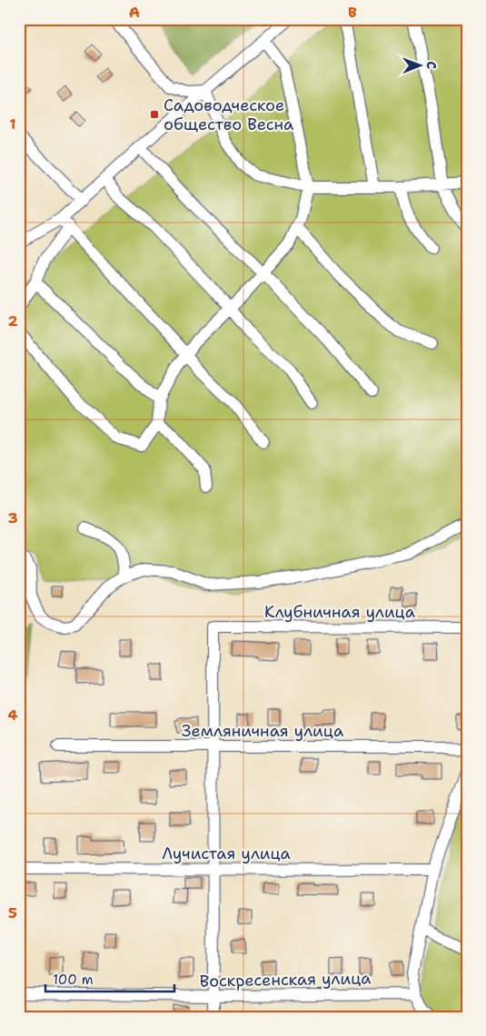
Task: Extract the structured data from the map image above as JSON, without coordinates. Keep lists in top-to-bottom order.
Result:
{
  "streets": {
    "street": [
      "Клубничная улица",
      "Земляничная улица",
      "Лучистая улица",
      "Воскресенская улица"
    ]
  },
  "crossings": [
    ["Клубничная улица", "Земляничная улица"]
  ],
  "places": {
    "transit": ["Садоводческое общество Весна"]
  },
  "scale_bar": "100 m",
  "north": "right",
  "grid": {
    "columns": ["A", "B"],
    "rows": [
      "1",
      "2",
      "3",
      "4",
      "5"
    ]
  }
}
